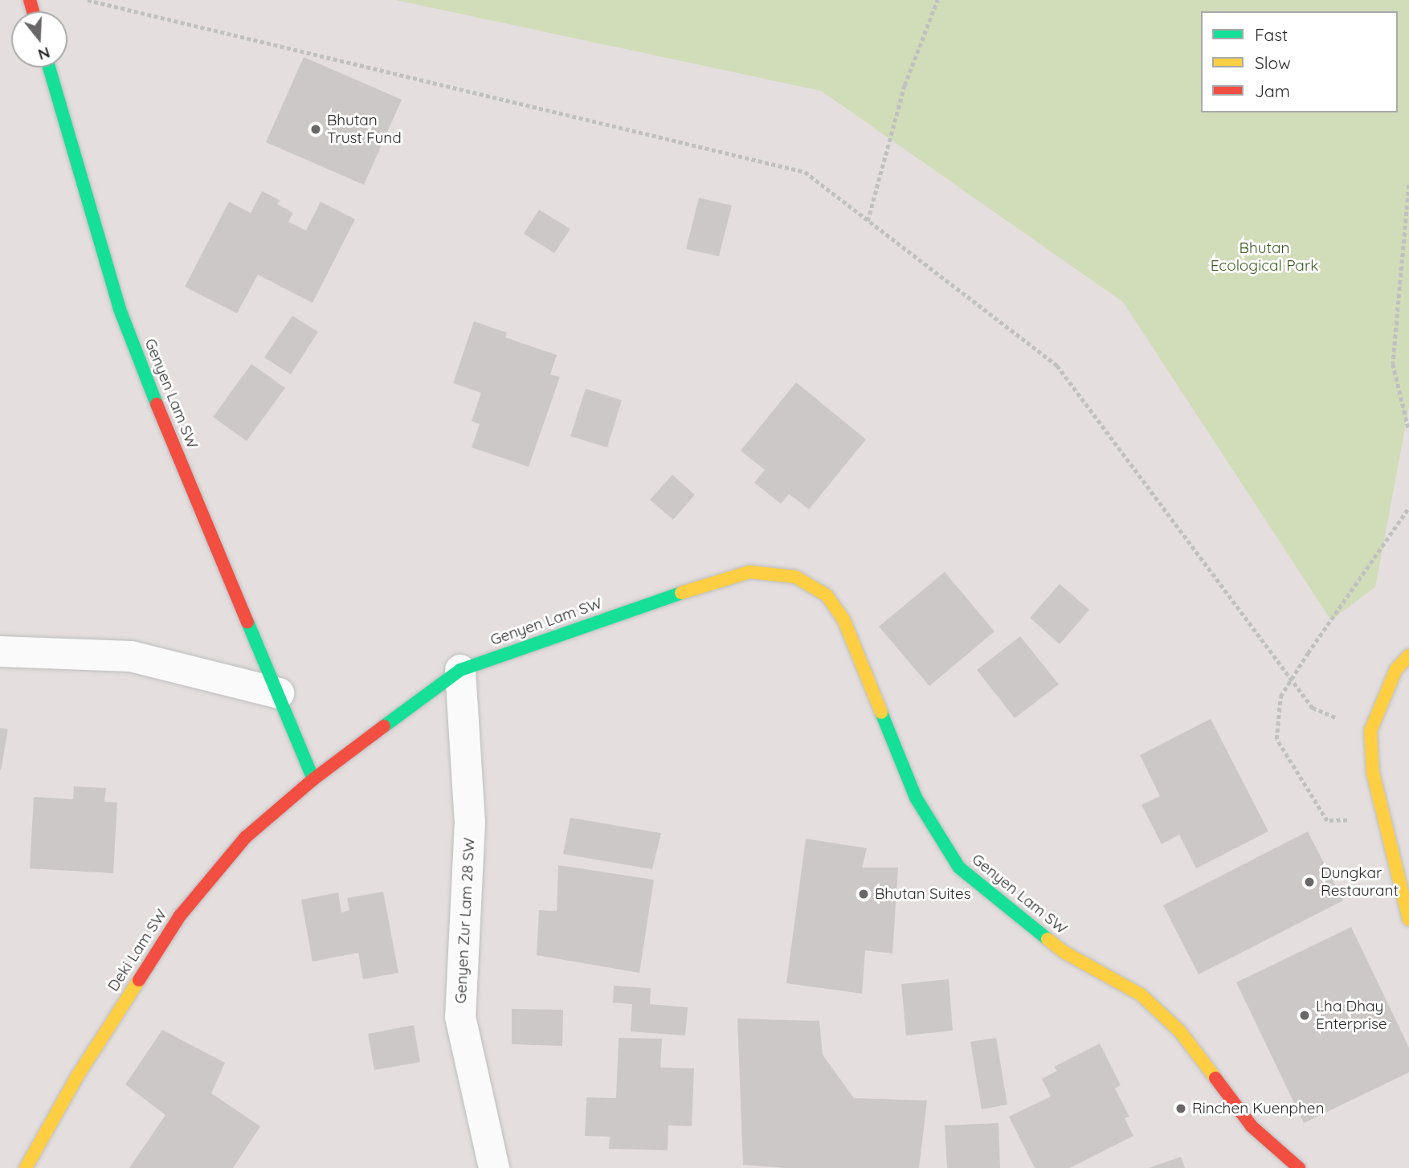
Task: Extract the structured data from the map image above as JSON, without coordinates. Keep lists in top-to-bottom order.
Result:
{
  "streets": {
    "main road": ["Genyen Lam SW", "Deki Lam SW"],
    "street": ["Genyen Zur Lam 28 SW"]
  },
  "crossings": [
    ["Genyen Lam SW", "Genyen Zur Lam 28 SW"],
    ["Genyen Lam SW", "Deki Lam SW"]
  ],
  "parks": ["Bhutan Ecological Park"],
  "places": [
    "Bhutan Trust Fund",
    "Dungkar Restaurant",
    "Bhutan Suites",
    "Lha Dhay Enterprise",
    "Rinchen Kuenphen"
  ],
  "legend": ["Fast", "Slow", "Jam"],
  "north": "bottom"
}
